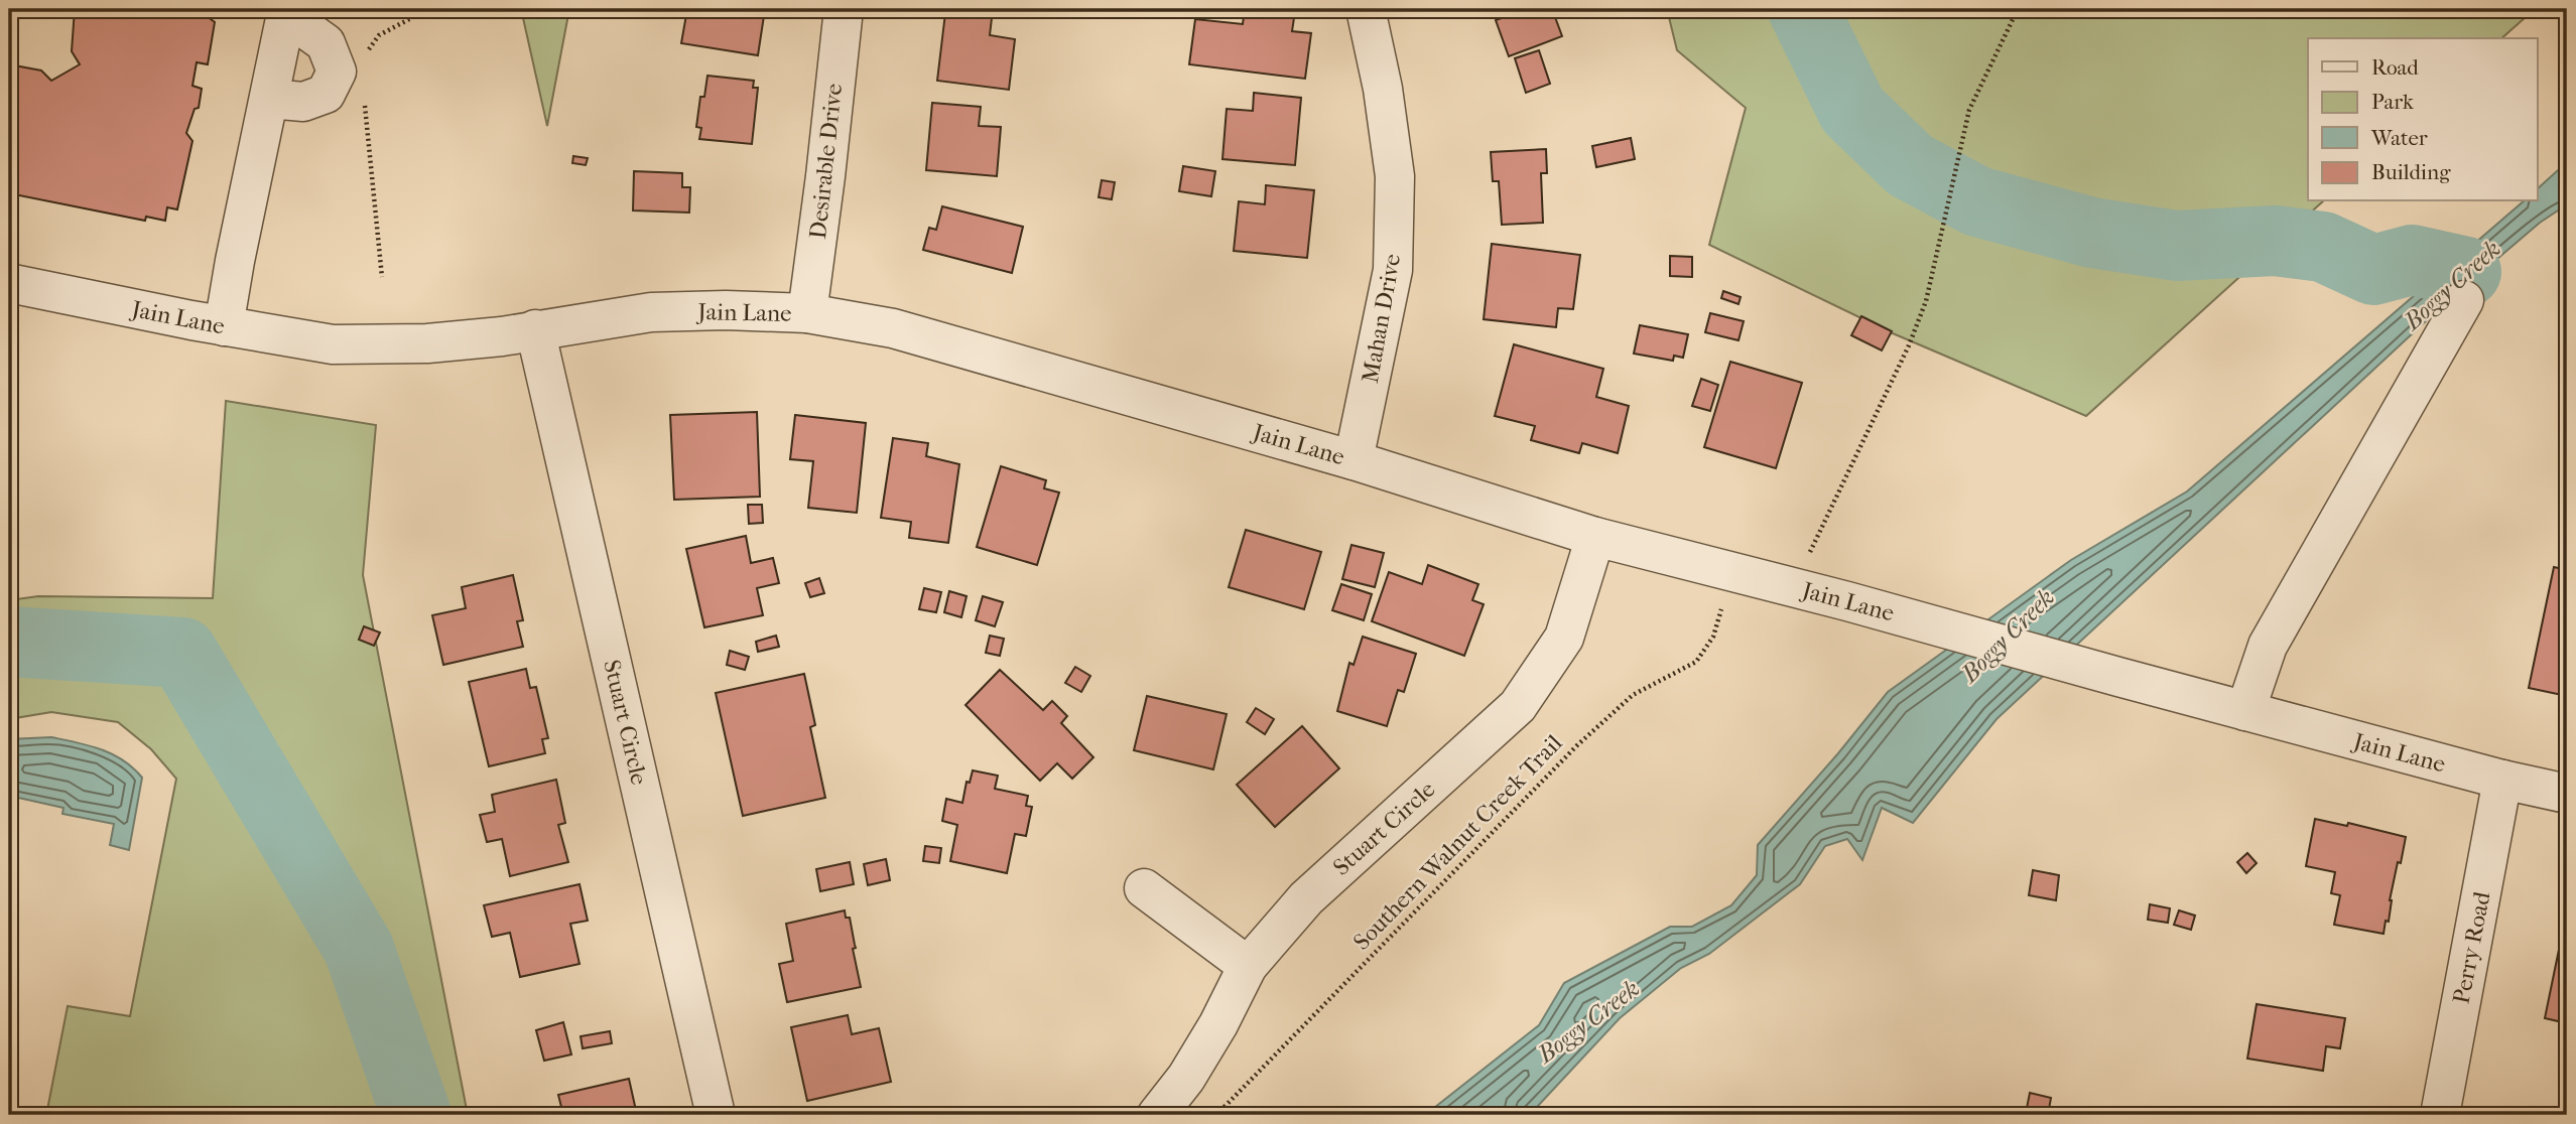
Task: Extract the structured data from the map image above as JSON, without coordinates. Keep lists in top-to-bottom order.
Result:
{
  "streets": {
    "street": [
      "Desirable Drive",
      "Jain Lane",
      "Mahan Drive",
      "Stuart Circle",
      "Perry Road"
    ],
    "path": ["Southern Walnut Creek Trail"]
  },
  "crossings": [
    ["Desirable Drive", "Jain Lane"],
    ["Jain Lane", "Mahan Drive"],
    ["Jain Lane", "Stuart Circle"],
    ["Jain Lane", "Perry Road"]
  ],
  "water": ["Boggy Creek"],
  "legend": [
    "Road",
    "Park",
    "Water",
    "Building"
  ]
}
